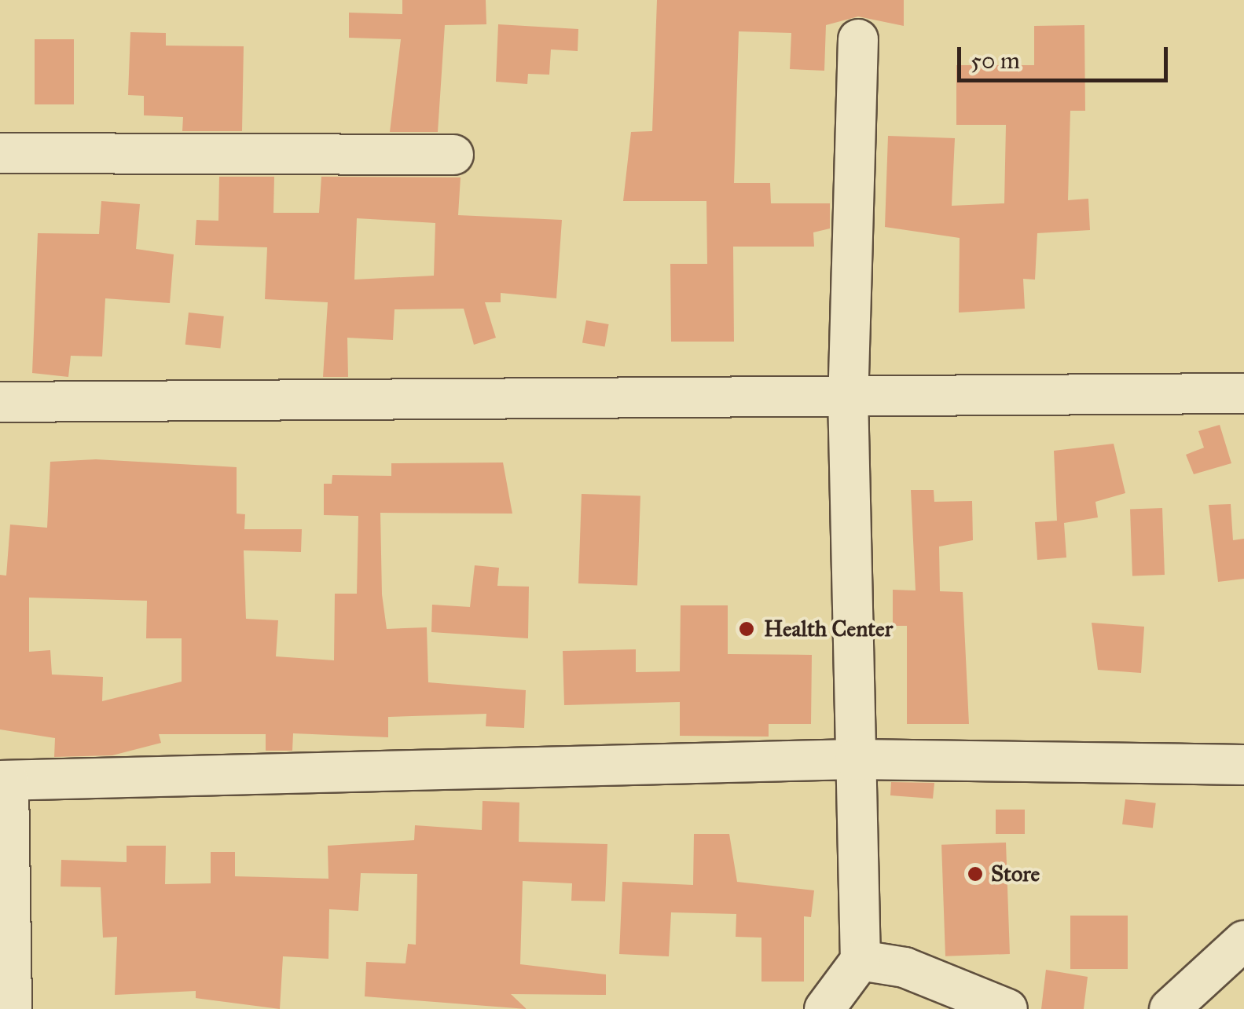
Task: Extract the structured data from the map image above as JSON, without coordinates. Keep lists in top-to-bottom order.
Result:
{
  "places": ["Health Center", "Store"],
  "scale_bar": "50 m"
}
